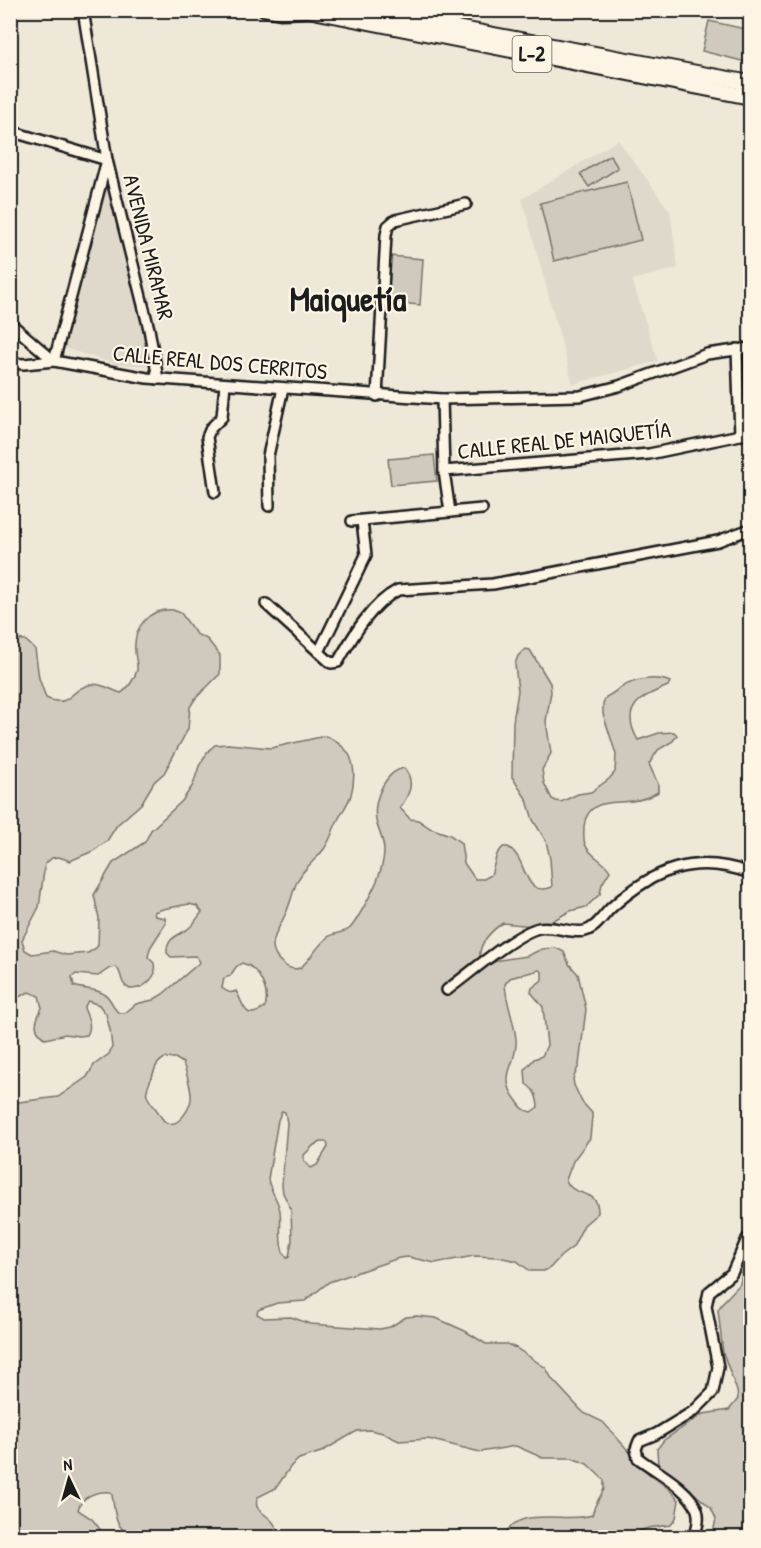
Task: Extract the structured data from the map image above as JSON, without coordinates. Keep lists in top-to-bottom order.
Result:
{
  "streets": {
    "main road": ["L-2"],
    "street": ["AVENIDA MIRAMAR", "CALLE REAL DOS CERRITOS", "CALLE REAL DE MAIQUETÍA"]
  },
  "crossings": [
    ["AVENIDA MIRAMAR", "CALLE REAL DOS CERRITOS"],
    ["CALLE REAL DOS CERRITOS", "CALLE REAL DE MAIQUETÍA"]
  ],
  "districts": ["Maiquetía"],
  "north": "top"
}
